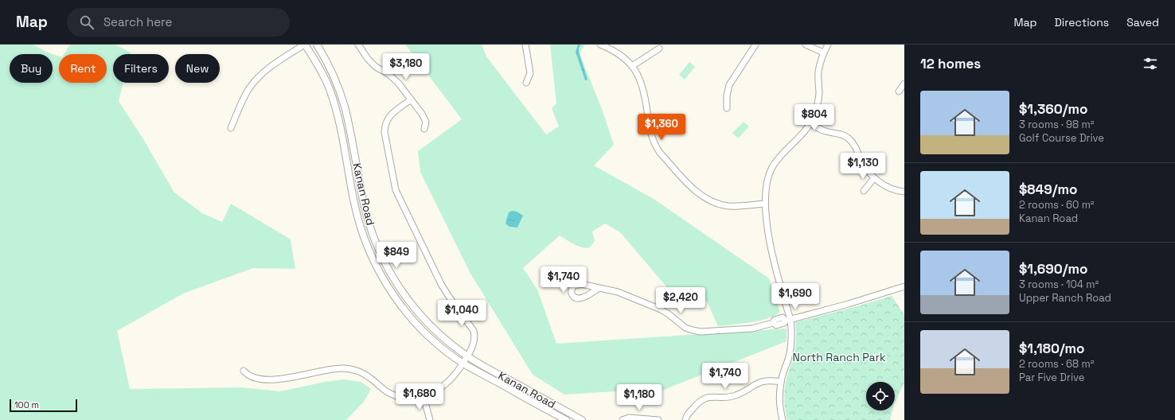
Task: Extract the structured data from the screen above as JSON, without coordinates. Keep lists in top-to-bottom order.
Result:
{
  "streets": {
    "main road": ["Kanan Road"]
  },
  "parks": ["North Ranch Park"],
  "scale_bar": "100 m",
  "page": {
    "header": "Map",
    "search": "Search here",
    "nav": ["Map", "Directions", "Saved"],
    "heading": "12 homes",
    "price": [
      "$3,180",
      "$804",
      "$1,360",
      "$1,130",
      "$849",
      "$1,740",
      "$1,690",
      "$2,420",
      "$1,040",
      "$1,740",
      "$1,680",
      "$1,180"
    ],
    "chip": [
      "Buy",
      "Rent",
      "Filters",
      "New"
    ],
    "list": [
      {
        "name": "$1,360/mo",
        "note": "3 rooms · 98 m² · Golf Course Drive"
      },
      {
        "name": "$849/mo",
        "note": "2 rooms · 60 m² · Kanan Road"
      },
      {
        "name": "$1,690/mo",
        "note": "3 rooms · 104 m² · Upper Ranch Road"
      },
      {
        "name": "$1,180/mo",
        "note": "2 rooms · 68 m² · Par Five Drive"
      }
    ],
    "scale": "100 m"
  }
}
